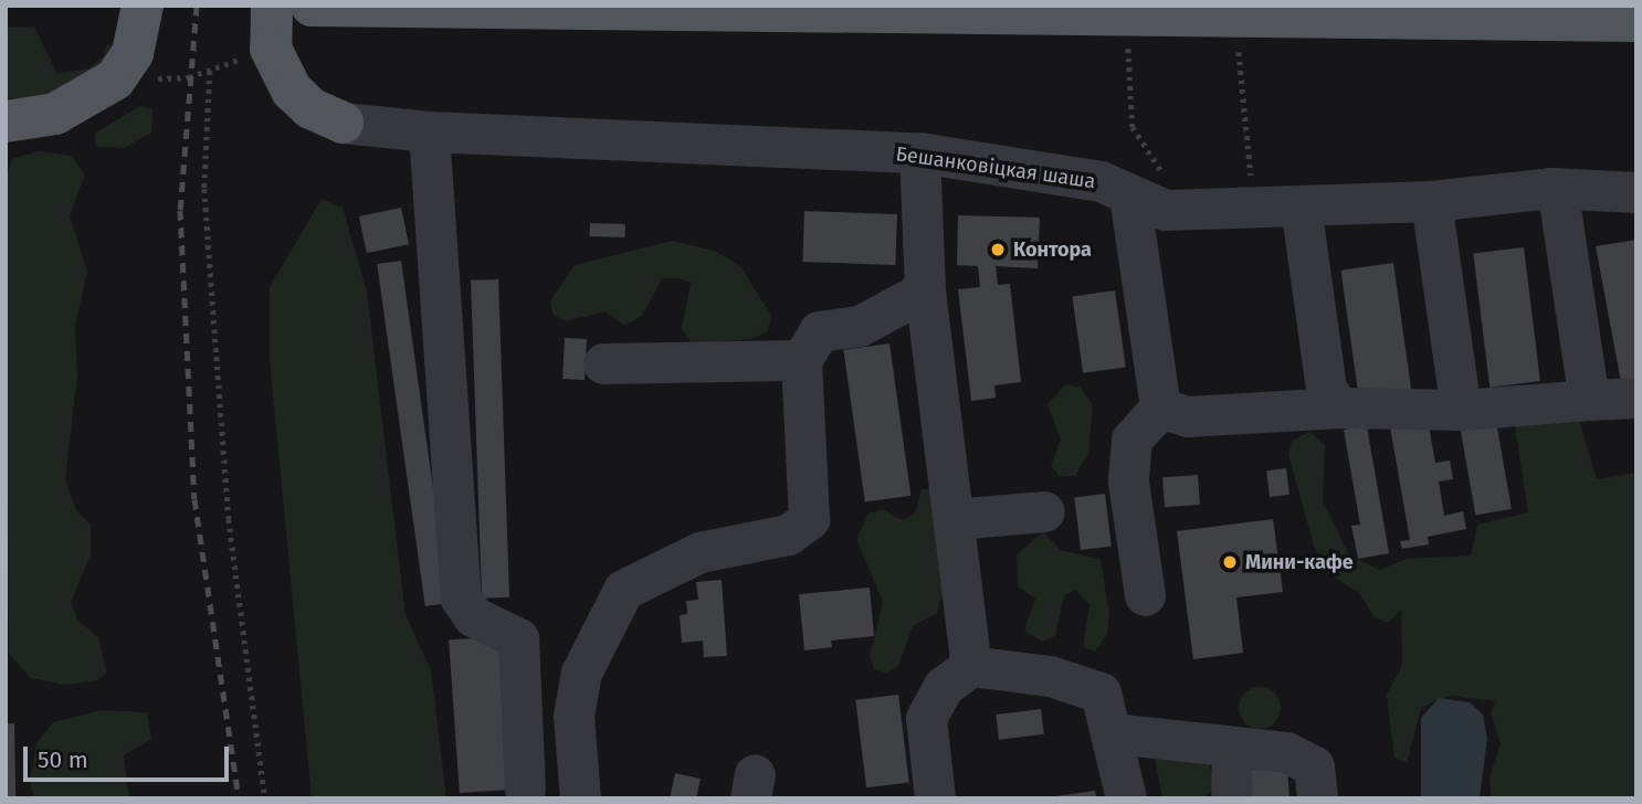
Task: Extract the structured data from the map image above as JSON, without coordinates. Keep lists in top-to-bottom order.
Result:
{
  "streets": {
    "street": ["Бешанковіцкая шаша"]
  },
  "places": ["Контора", "Мини-кафе"],
  "scale_bar": "50 m"
}
